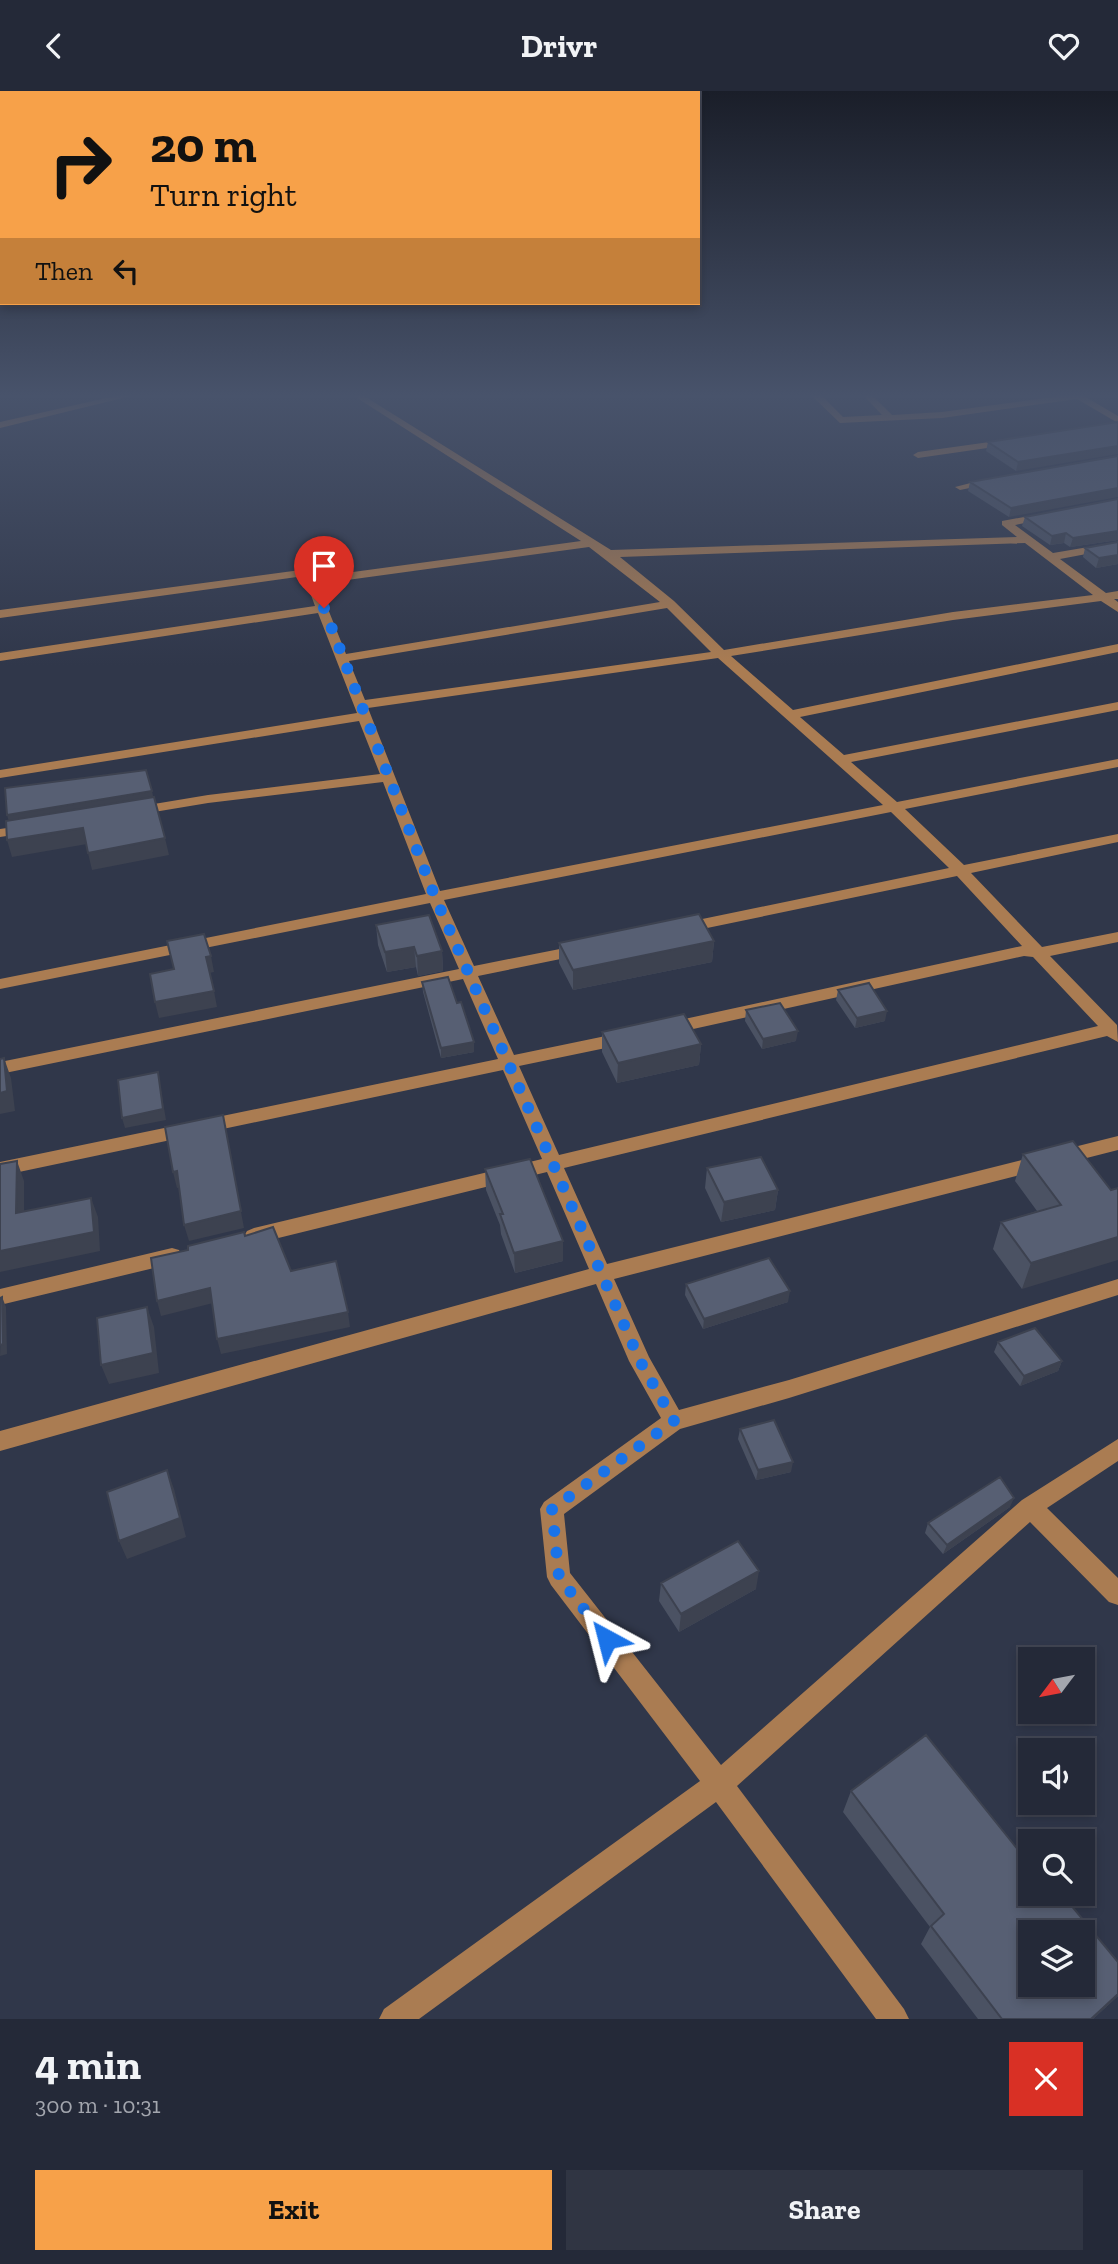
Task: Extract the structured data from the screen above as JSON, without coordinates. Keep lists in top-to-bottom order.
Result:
{
  "north": "bottom left",
  "page": {
    "header": "Drivr",
    "turn": ["20 m", "Turn right"],
    "then": "Then",
    "heading": ["4 min", "300 m · 10:31"],
    "buttons": ["Exit", "Share"]
  }
}
